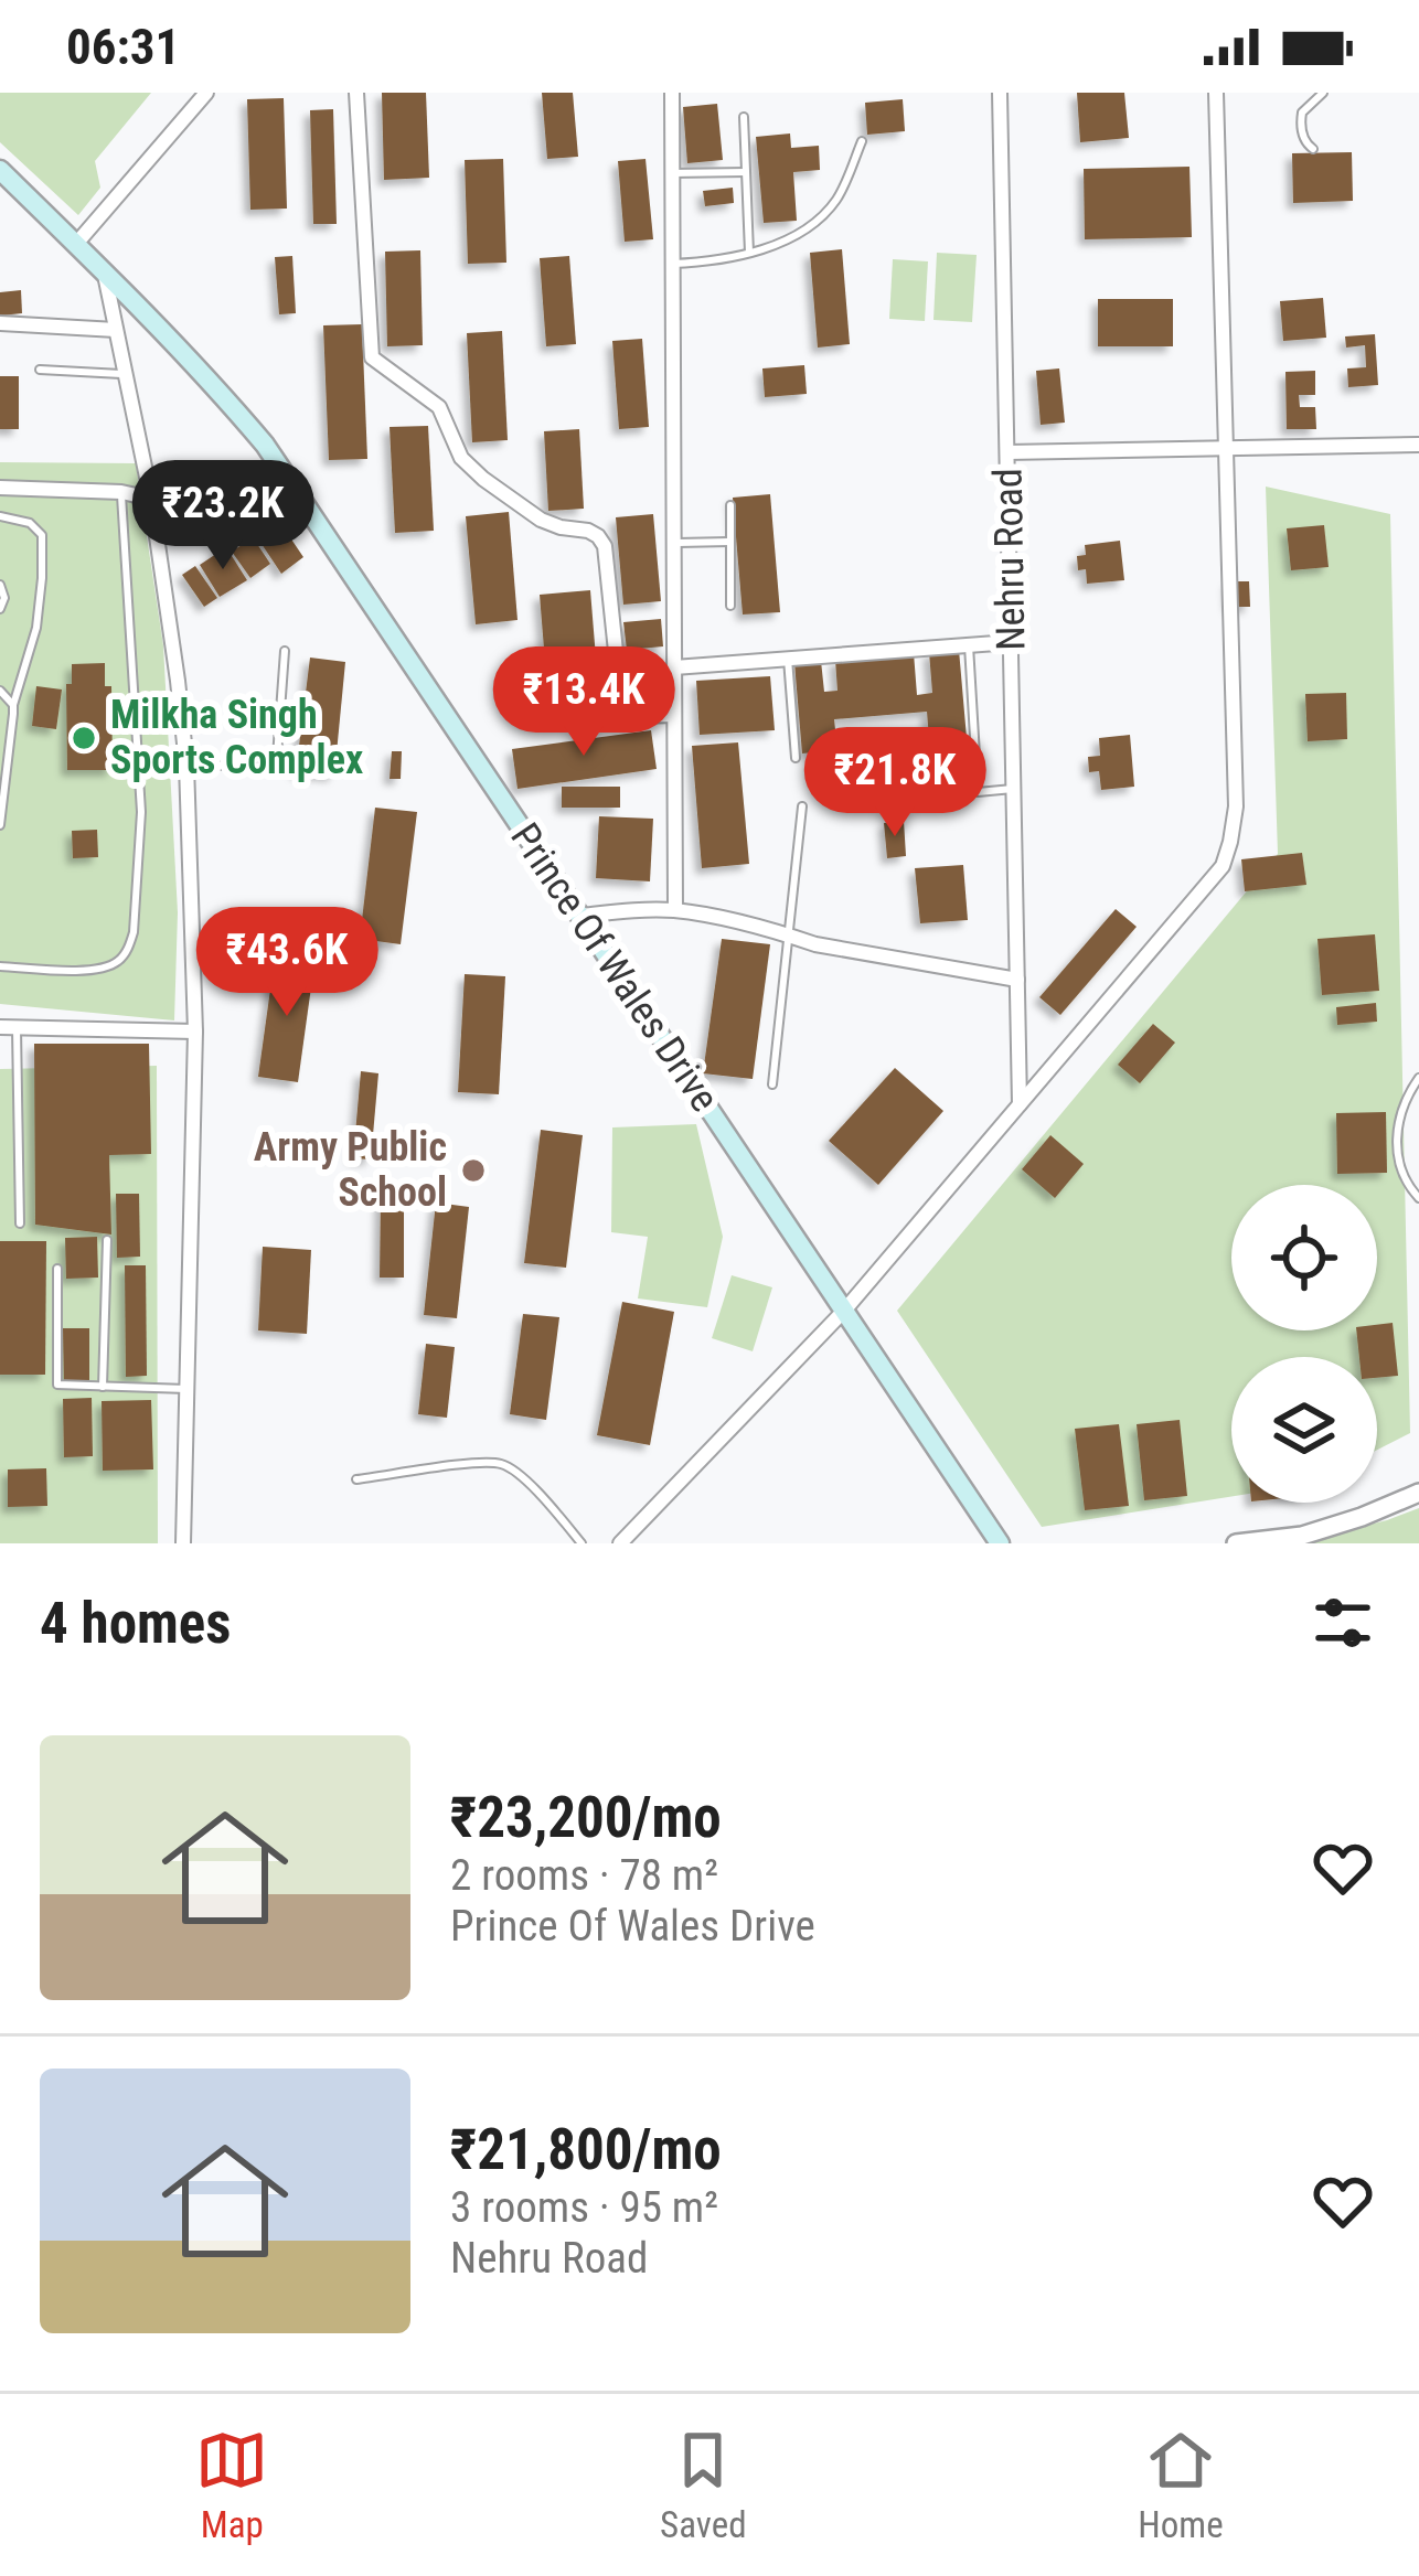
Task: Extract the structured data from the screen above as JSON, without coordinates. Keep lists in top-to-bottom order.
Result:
{
  "streets": {
    "main road": ["Prince Of Wales Drive"],
    "street": ["Nehru Road"]
  },
  "places": ["Milkha Singh Sports Complex", "Army Public School"],
  "page": {
    "status": "06:31",
    "price": [
      "₹23.2K",
      "₹13.4K",
      "₹21.8K",
      "₹43.6K"
    ],
    "heading": "4 homes",
    "list": [
      {
        "name": "₹23,200/mo",
        "note": "2 rooms · 78 m² · Prince Of Wales Drive"
      },
      {
        "name": "₹21,800/mo",
        "note": "3 rooms · 95 m² · Nehru Road"
      }
    ],
    "tabs": ["Map", "Saved", "Home"]
  }
}
